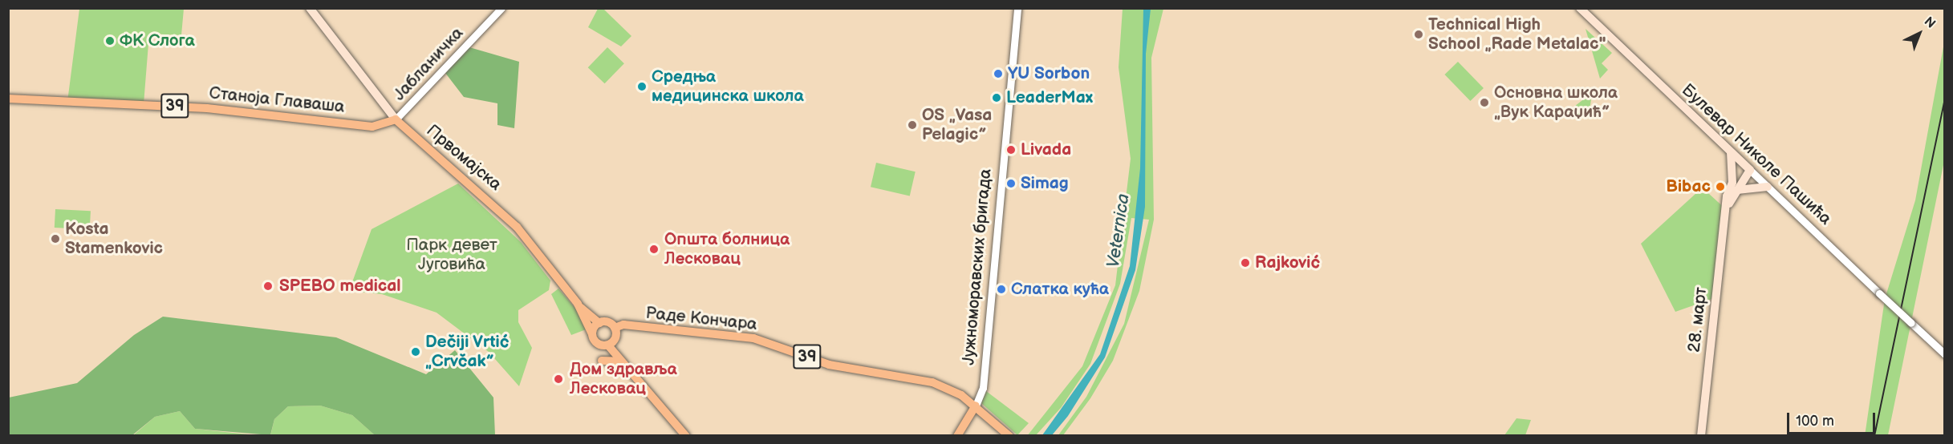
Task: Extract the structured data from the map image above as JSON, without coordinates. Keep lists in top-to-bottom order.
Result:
{
  "streets": {
    "main road": [
      "Станоја Главаша",
      "39",
      "Булевар Николе Пашића",
      "Првомајска",
      "Јужноморавских бригада",
      "Раде Кончара",
      "28. март"
    ],
    "street": ["Јабланичка"]
  },
  "crossings": [
    ["Јабланичка", "Станоја Главаша"],
    ["Јабланичка", "Првомајска"],
    ["Станоја Главаша", "Првомајска"],
    ["39", "Јужноморавских бригада"],
    ["39", "Раде Кончара"],
    ["Булевар Николе Пашића", "28. март"],
    ["Првомајска", "Раде Кончара"],
    ["Јужноморавских бригада", "Раде Кончара"]
  ],
  "water": ["Veternica"],
  "parks": ["Парк девет Југовића"],
  "places": [
    "Technical High School „Rade Metalac\"",
    "ФК Слога",
    "YU Sorbon",
    "Средња медицинска школа",
    "LeaderMax",
    "Основна школа „Вук Караџић”",
    "OS „Vasa Pelagic”",
    "Livada",
    "Simag",
    "Bibac",
    "Kosta Stamenkovic",
    "Општа болница Лесковац",
    "Rajković",
    "SPEBO medical",
    "Слатка кућа",
    "Dečiji Vrtić „Crvčak”",
    "Дом здравља Лесковац"
  ],
  "scale_bar": "100 m",
  "north": "top right"
}
